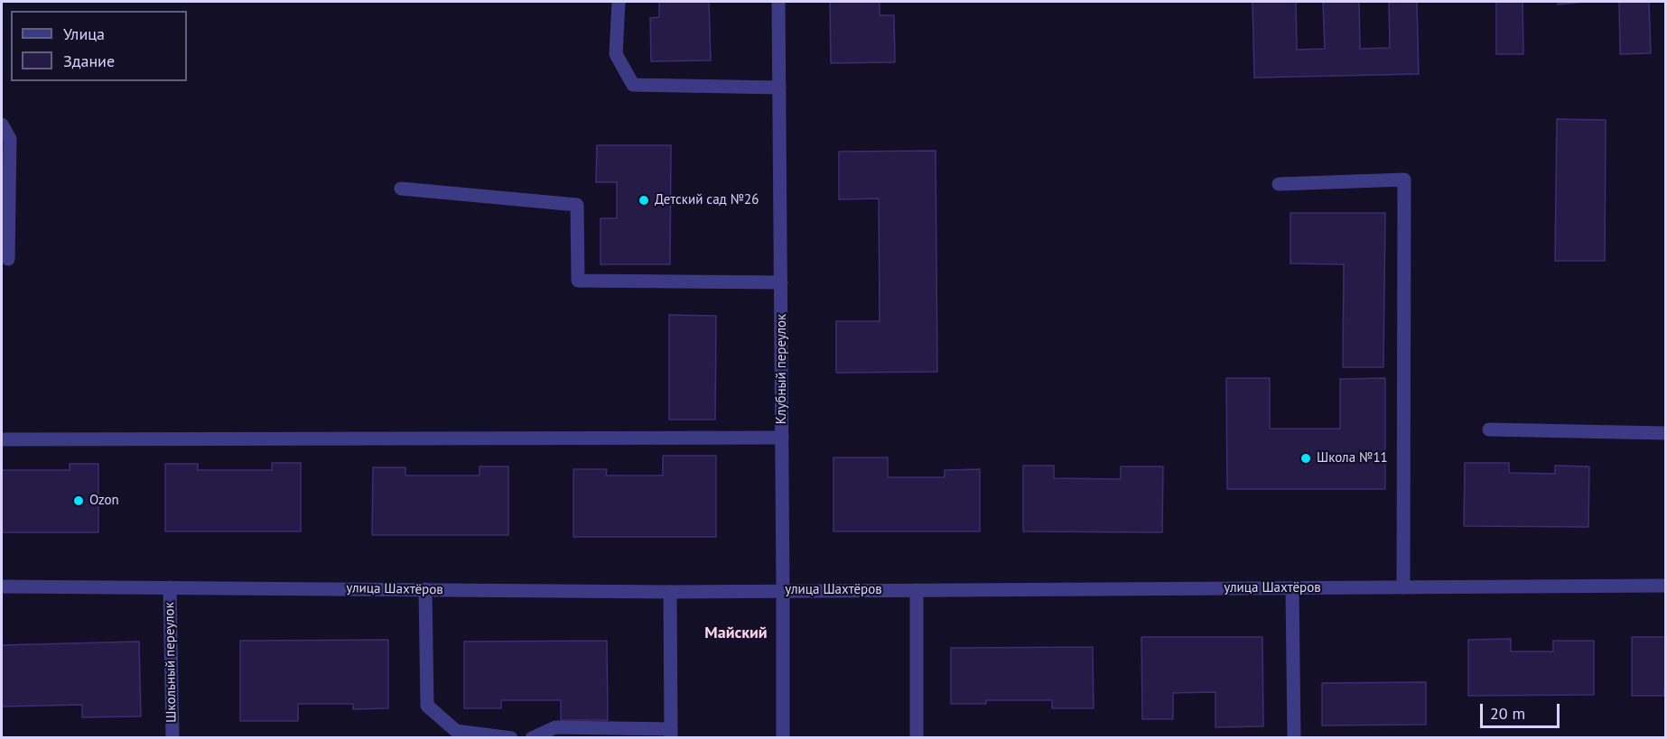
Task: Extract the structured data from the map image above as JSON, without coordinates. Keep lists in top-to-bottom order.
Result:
{
  "streets": {
    "street": ["Клубный переулок", "улица Шахтёров", "Школьный переулок"]
  },
  "crossings": [
    ["Клубный переулок", "улица Шахтёров"],
    ["улица Шахтёров", "Школьный переулок"]
  ],
  "districts": ["Майский"],
  "places": ["Детский сад №26", "Школа №11", "Ozon"],
  "legend": ["Улица", "Здание"],
  "scale_bar": "20 m"
}
